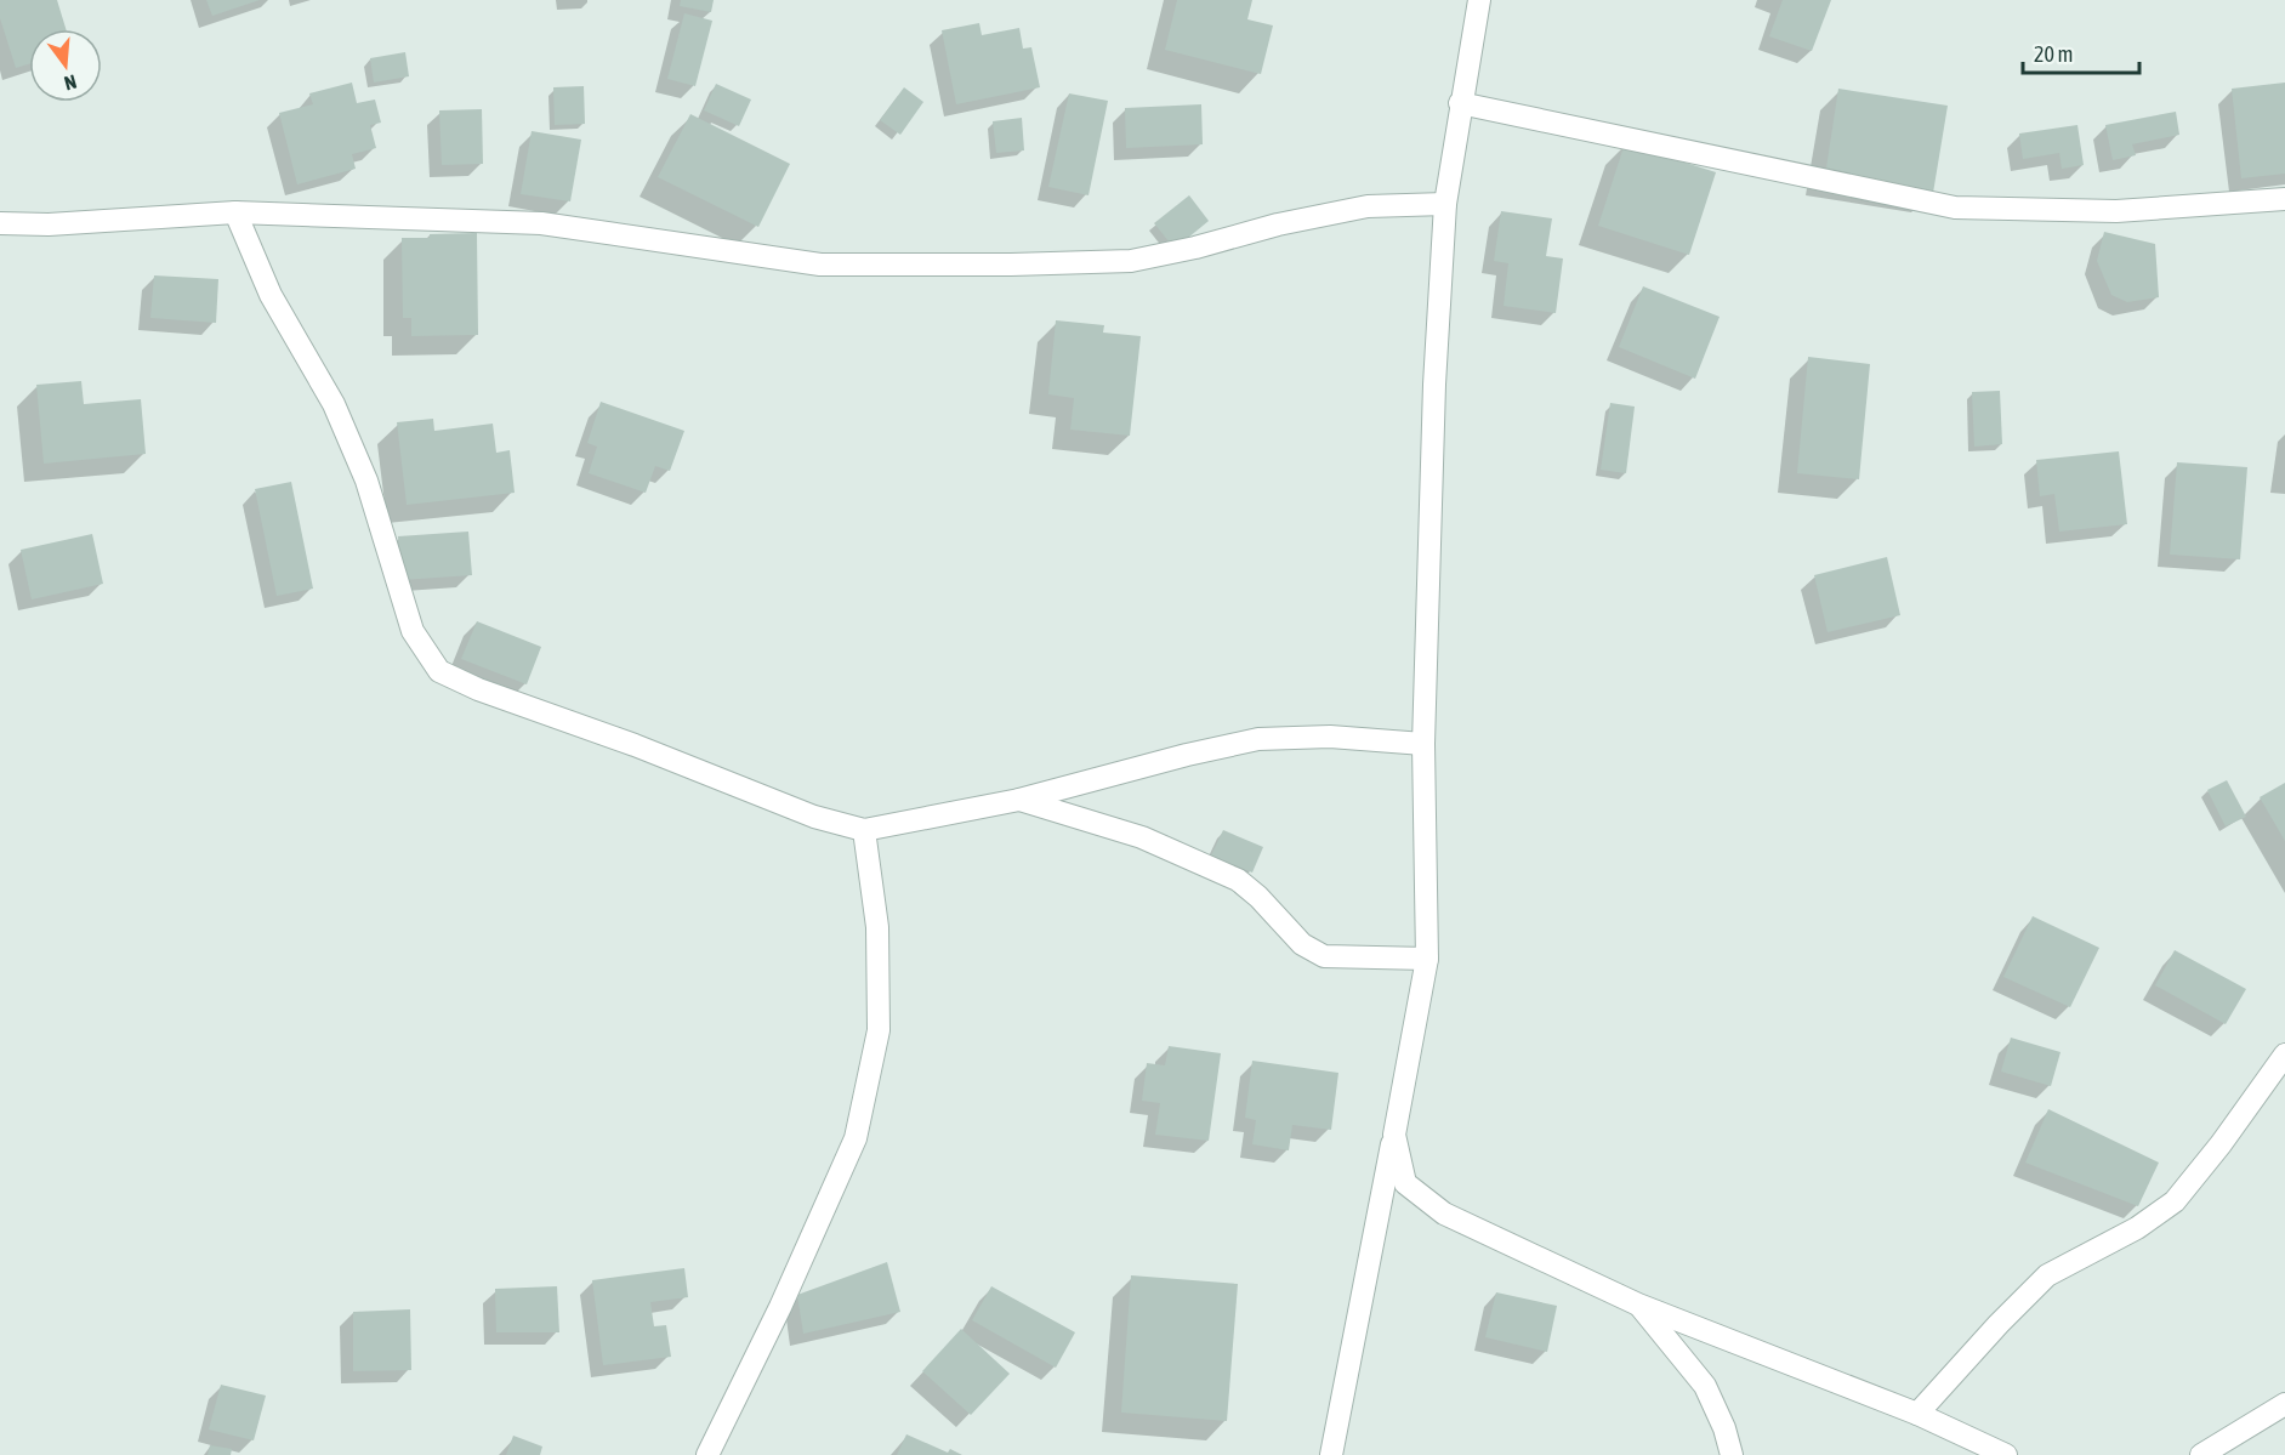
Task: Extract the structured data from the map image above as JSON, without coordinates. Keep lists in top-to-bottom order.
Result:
{
  "scale_bar": "20 m",
  "north": "bottom"
}
